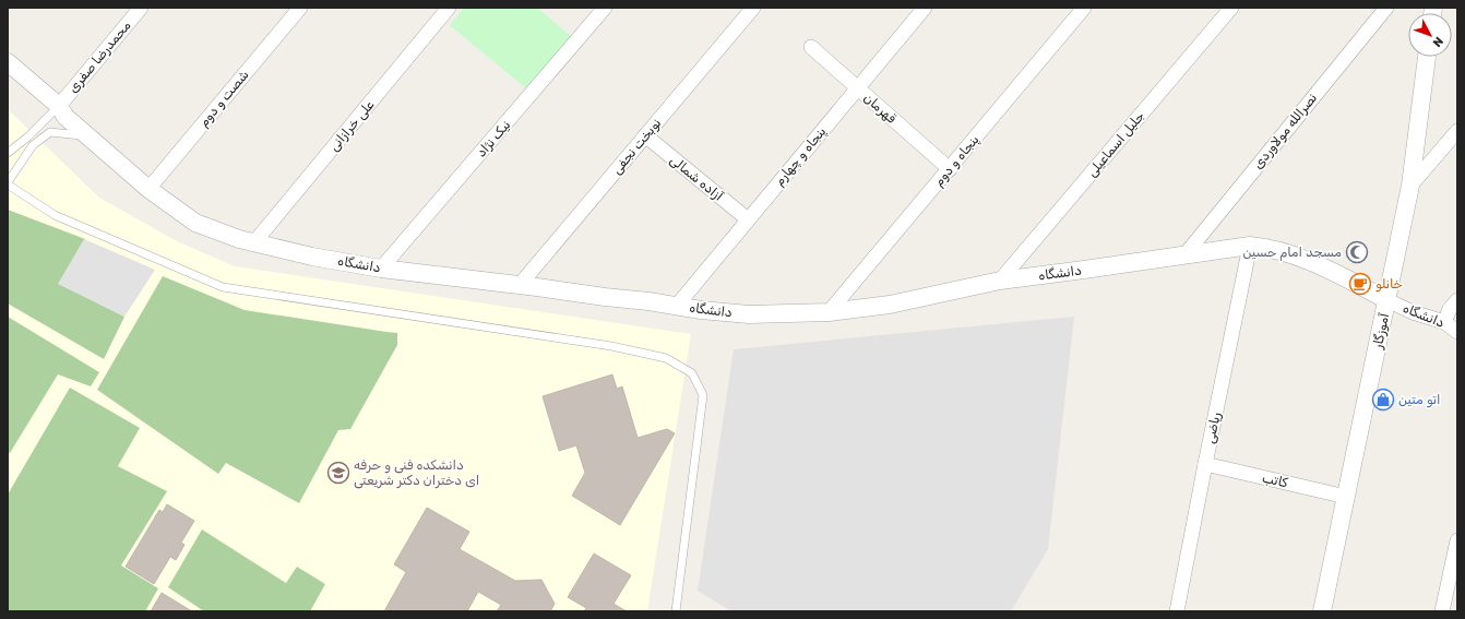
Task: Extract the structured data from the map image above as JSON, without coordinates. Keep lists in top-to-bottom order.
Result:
{
  "streets": {
    "street": [
      "محمدرضا صفری",
      "شصت و دوم",
      "قهرمان",
      "علی خرازانی",
      "نصرالله مولاوردی",
      "نیک نژاد",
      "جلیل اسماعیلی",
      "نوبخت نجفی",
      "پنجاه و چهارم",
      "پنجاه و دوم",
      "آزاده شمالی",
      "دانشگاه",
      "آموزگار",
      "ریاضی",
      "کاتب"
    ]
  },
  "crossings": [
    ["محمدرضا صفری", "دانشگاه"],
    ["شصت و دوم", "دانشگاه"],
    ["قهرمان", "پنجاه و چهارم"],
    ["قهرمان", "پنجاه و دوم"],
    ["علی خرازانی", "دانشگاه"],
    ["نصرالله مولاوردی", "دانشگاه"],
    ["نیک نژاد", "دانشگاه"],
    ["جلیل اسماعیلی", "دانشگاه"],
    ["نوبخت نجفی", "آزاده شمالی"],
    ["نوبخت نجفی", "دانشگاه"],
    ["پنجاه و چهارم", "آزاده شمالی"],
    ["پنجاه و چهارم", "دانشگاه"],
    ["پنجاه و دوم", "دانشگاه"],
    ["دانشگاه", "آموزگار"],
    ["دانشگاه", "ریاضی"],
    ["آموزگار", "کاتب"],
    ["ریاضی", "کاتب"]
  ],
  "places": {
    "mosque": ["مسجد امام حسین"],
    "cafe": ["خانلو"],
    "shop": ["اتو متین"],
    "school or university": ["دانشکده فنی و حرفه ای دختران دکتر شریعتی"]
  },
  "north": "bottom right"
}
